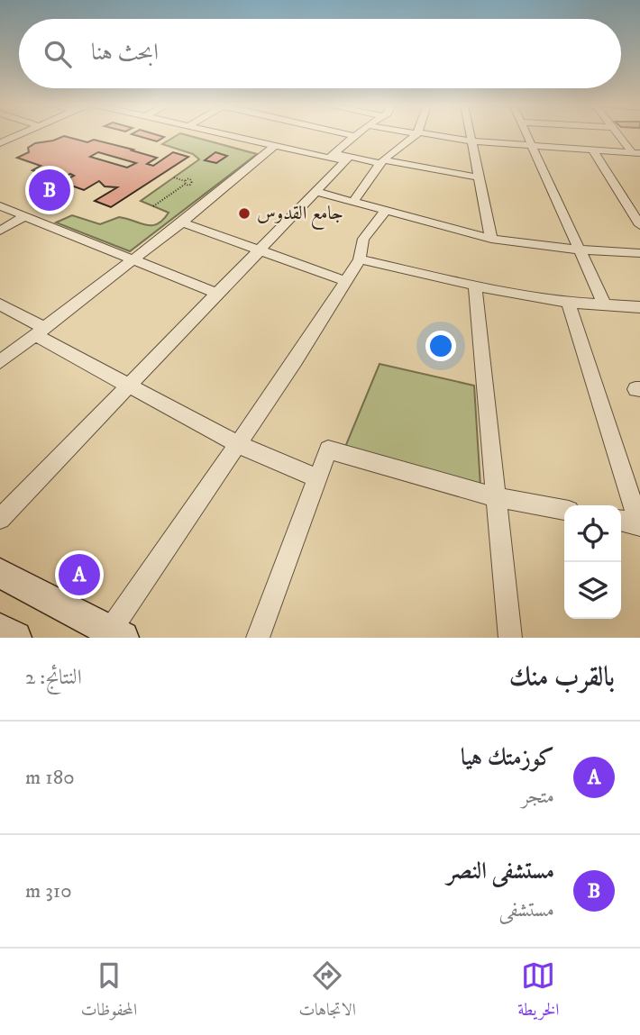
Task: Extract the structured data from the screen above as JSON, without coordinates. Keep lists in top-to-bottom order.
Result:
{
  "places": ["جامع القدوس"],
  "page": {
    "search": "ابحث هنا",
    "pins": ["B", "A"],
    "heading": ["بالقرب منك", "النتائج: 2"],
    "list": [
      {
        "mark": "A",
        "name": "كوزمتك هيا",
        "note": "متجر",
        "value": "180 m"
      },
      {
        "mark": "B",
        "name": "مستشفى النصر",
        "note": "مستشفى",
        "value": "310 m"
      }
    ],
    "nav": ["الخريطة", "الاتجاهات", "المحفوظات"]
  }
}
